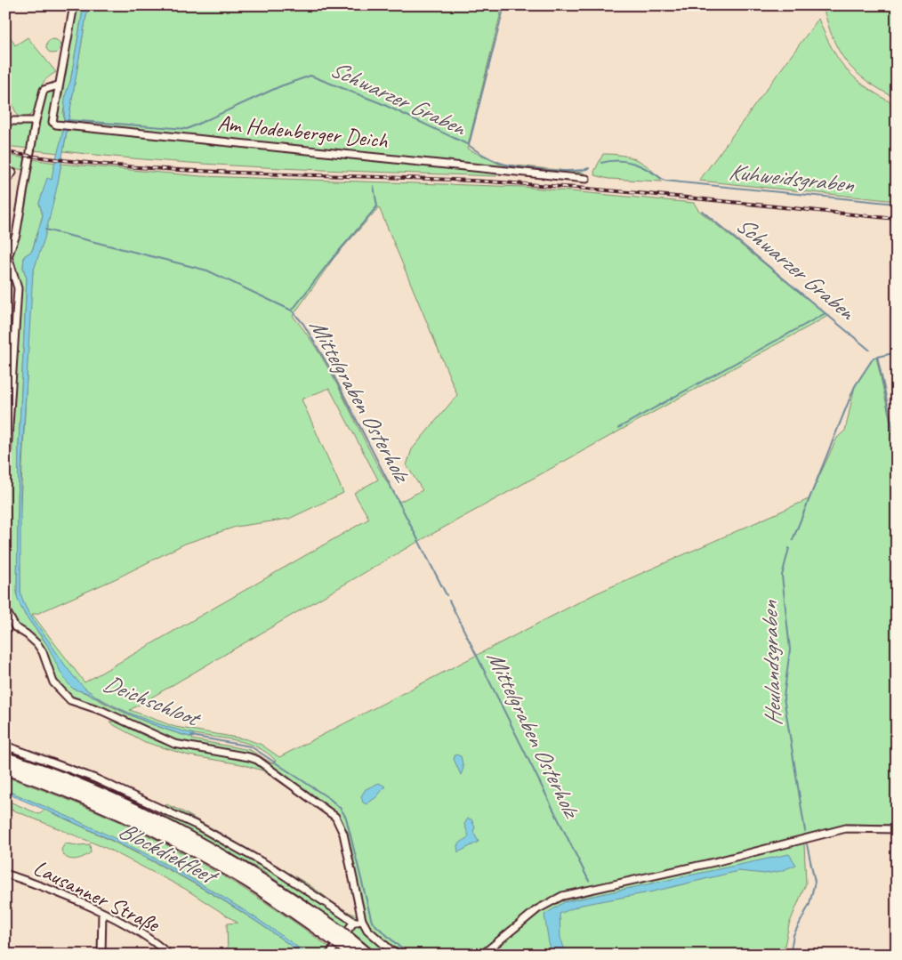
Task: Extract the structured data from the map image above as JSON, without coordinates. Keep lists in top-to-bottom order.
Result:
{
  "streets": {
    "street": ["Am Hodenberger Deich", "Lausanner Straße"]
  },
  "water": [
    "Schwarzer Graben",
    "Kuhweidsgraben",
    "Mittelgraben Osterholz",
    "Heulandsgraben",
    "Deichschloot",
    "Blockdiekfleet"
  ]
}
